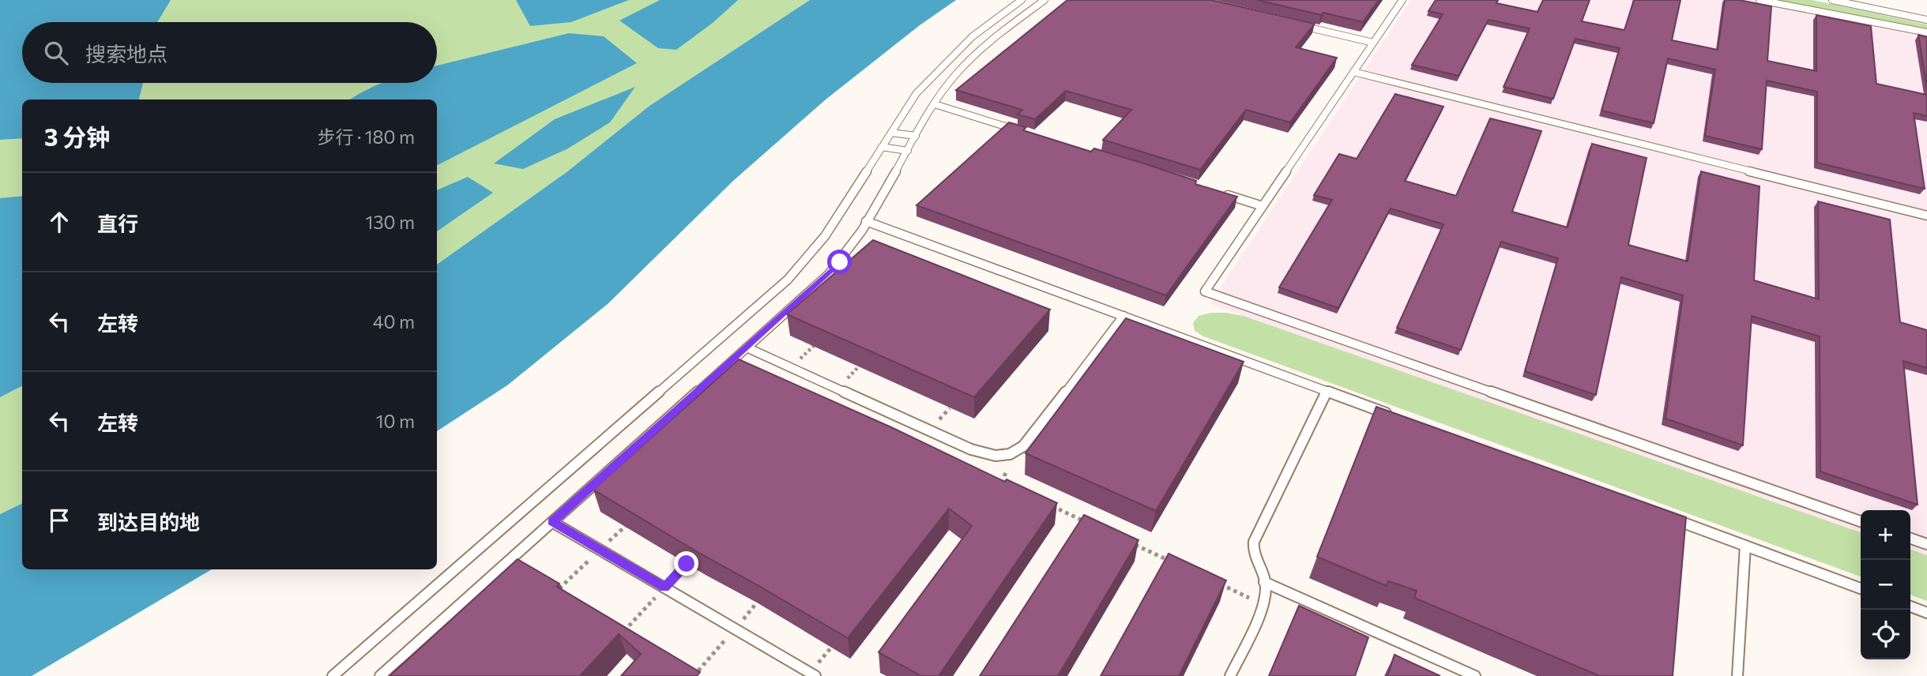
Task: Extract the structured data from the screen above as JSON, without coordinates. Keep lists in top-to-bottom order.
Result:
{
  "page": {
    "search": "搜索地点",
    "heading": ["3 分钟", "步行 · 180 m"],
    "list": [
      ["直行", "130 m"],
      ["左转", "40 m"],
      ["左转", "10 m"],
      "到达目的地"
    ],
    "map_buttons": ["+", "−"]
  }
}
